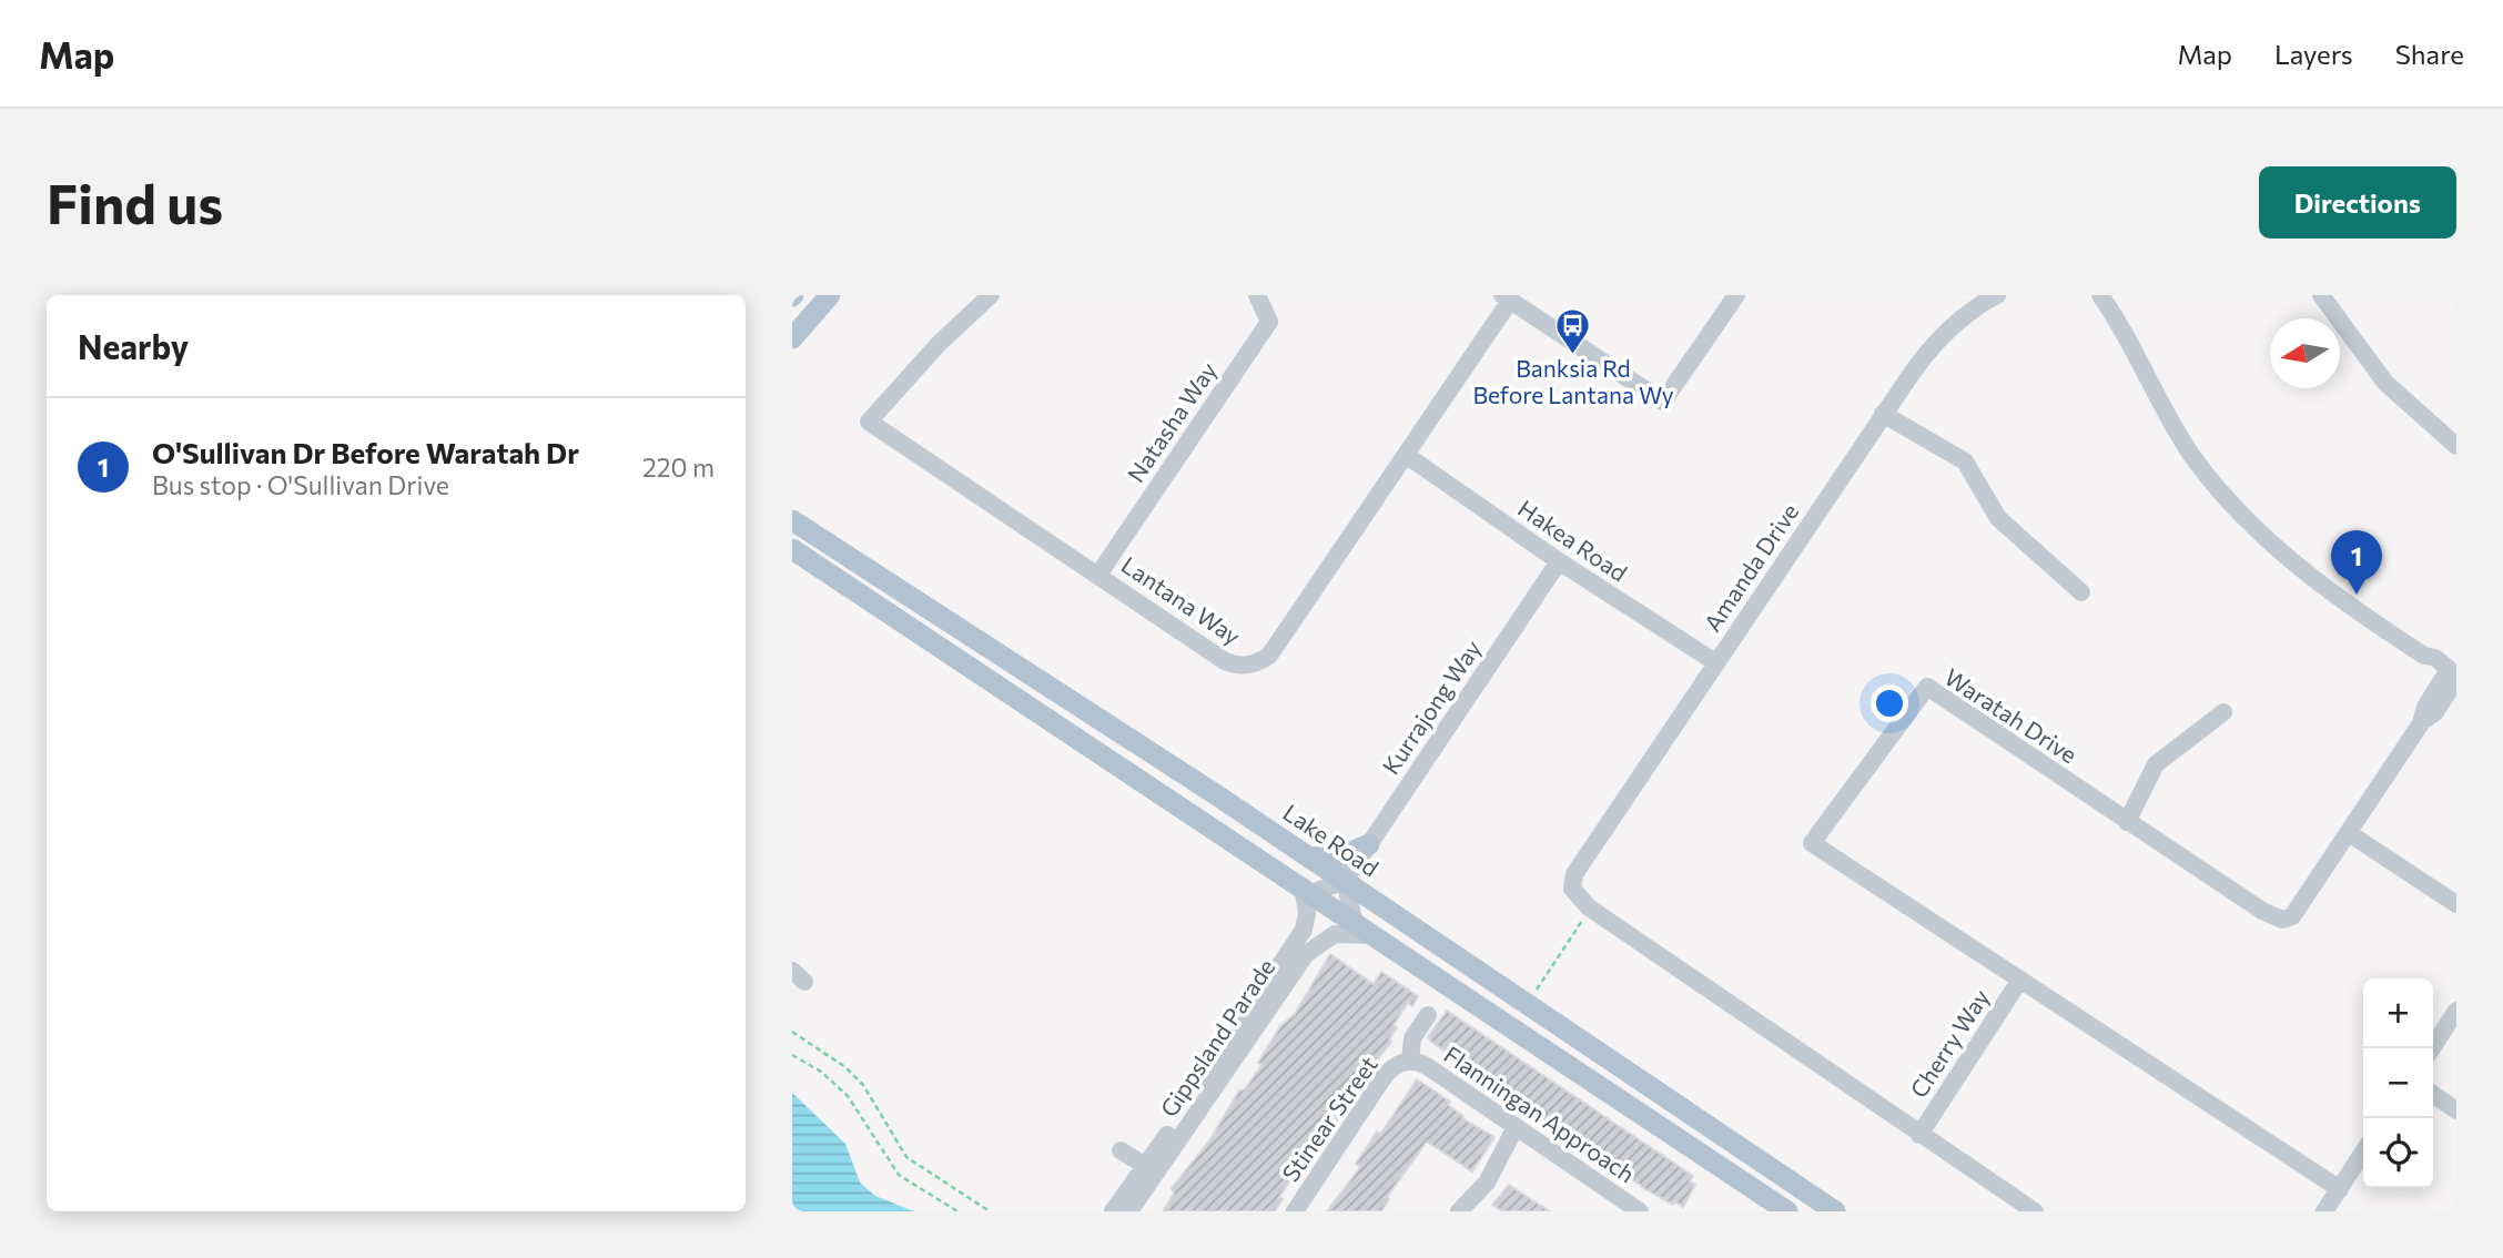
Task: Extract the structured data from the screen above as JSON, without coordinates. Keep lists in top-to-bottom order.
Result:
{
  "streets": {
    "main road": ["Lake Road"],
    "street": [
      "Natasha Way",
      "Hakea Road",
      "Amanda Drive",
      "Lantana Way",
      "Kurrajong Way",
      "Waratah Drive",
      "Gippsland Parade",
      "Cherry Way",
      "Flanningan Approach",
      "Stinear Street"
    ]
  },
  "crossings": [
    ["Natasha Way", "Lantana Way"],
    ["Hakea Road", "Amanda Drive"],
    ["Hakea Road", "Lantana Way"],
    ["Hakea Road", "Kurrajong Way"],
    ["Amanda Drive", "Cherry Way"],
    ["Kurrajong Way", "Lake Road"],
    ["Waratah Drive", "Cherry Way"],
    ["Flanningan Approach", "Stinear Street"]
  ],
  "places": {
    "bus stop": ["Banksia Rd Before Lantana Wy"]
  },
  "north": "left",
  "page": {
    "header": "Map",
    "nav": ["Map", "Layers", "Share"],
    "buttons": "Directions",
    "title": "Find us",
    "heading": "Nearby",
    "list": [
      {
        "mark": "1",
        "name": "O'Sullivan Dr Before Waratah Dr",
        "note": "Bus stop · O'Sullivan Drive",
        "value": "220 m"
      }
    ],
    "pins": "1",
    "map_buttons": ["+", "−"]
  }
}
